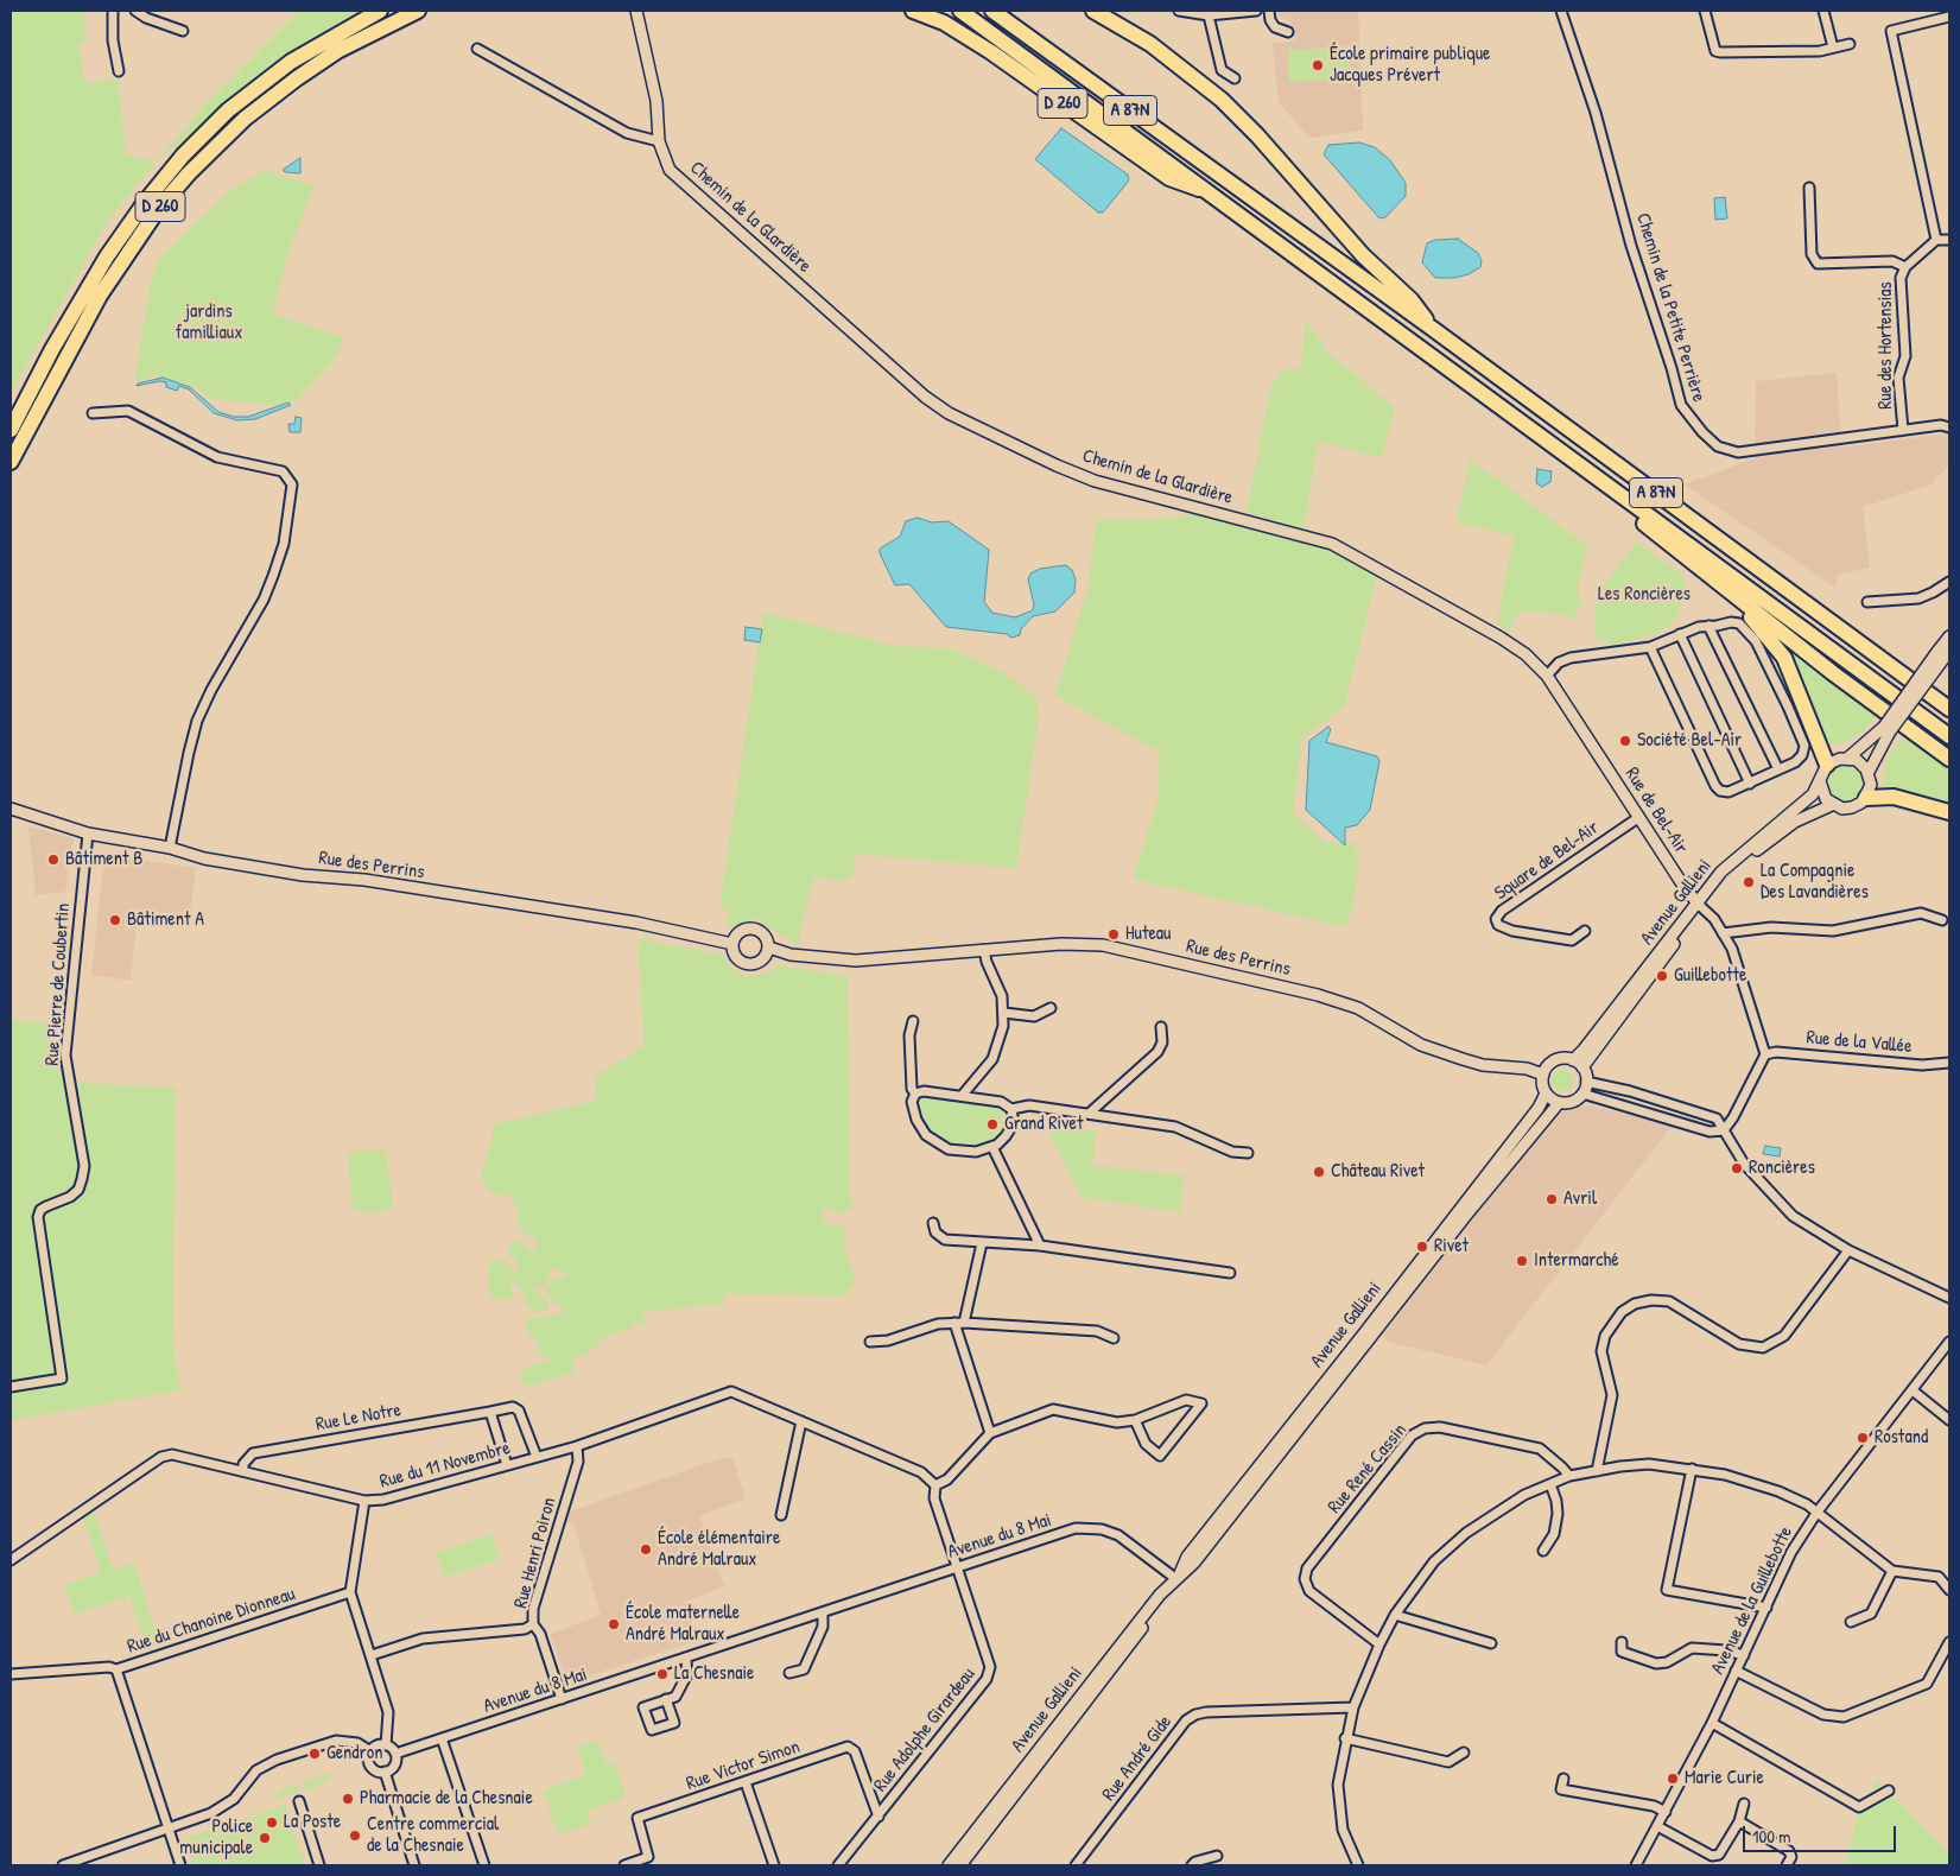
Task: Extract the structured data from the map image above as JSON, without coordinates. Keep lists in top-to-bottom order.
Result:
{
  "streets": {
    "highway": ["D 260", "A 87N"],
    "main road": [
      "Chemin de la Glardière",
      "Rue de Bel-Air",
      "Rue des Perrins",
      "Avenue Gallieni"
    ],
    "street": [
      "Chemin de la Petite Perrière",
      "Rue des Hortensias",
      "Square de Bel-Air",
      "Rue Pierre de Coubertin",
      "Rue de la Vallée",
      "Rue Le Notre",
      "Rue du 11 Novembre",
      "Rue René Cassin",
      "Avenue du 8 Mai",
      "Rue Henri Poiron",
      "Avenue de la Guillebotte",
      "Rue du Chanoine Dionneau",
      "Rue Adolphe Girardeau",
      "Rue André Gide",
      "Rue Victor Simon"
    ]
  },
  "crossings": [
    ["D 260", "A 87N"],
    ["Chemin de la Glardière", "Rue de Bel-Air"],
    ["Chemin de la Petite Perrière", "Rue des Hortensias"],
    ["Rue de Bel-Air", "Square de Bel-Air"],
    ["Rue de Bel-Air", "Avenue Gallieni"],
    ["Rue des Perrins", "Avenue Gallieni"],
    ["Rue des Perrins", "Rue Pierre de Coubertin"],
    ["Avenue Gallieni", "Avenue du 8 Mai"],
    ["Rue Le Notre", "Rue du 11 Novembre"],
    ["Rue du 11 Novembre", "Rue Henri Poiron"],
    ["Avenue du 8 Mai", "Rue Henri Poiron"],
    ["Avenue du 8 Mai", "Rue Adolphe Girardeau"],
    ["Rue Adolphe Girardeau", "Rue Victor Simon"]
  ],
  "parks": ["jardins familliaux", "Les Roncières"],
  "places": [
    "École primaire publique Jacques Prévert",
    "Société Bel-Air",
    "Bâtiment B",
    "La Compagnie Des Lavandières",
    "Bâtiment A",
    "Huteau",
    "Guillebotte",
    "Grand Rivet",
    "Roncières",
    "Château Rivet",
    "Avril",
    "Rivet",
    "Intermarché",
    "Rostand",
    "École élémentaire André Malraux",
    "École maternelle André Malraux",
    "La Chesnaie",
    "Gendron",
    "Marie Curie",
    "Pharmacie de la Chesnaie",
    "La Poste",
    "Centre commercial de la Chesnaie",
    "Police municipale"
  ],
  "scale_bar": "100 m"
}
